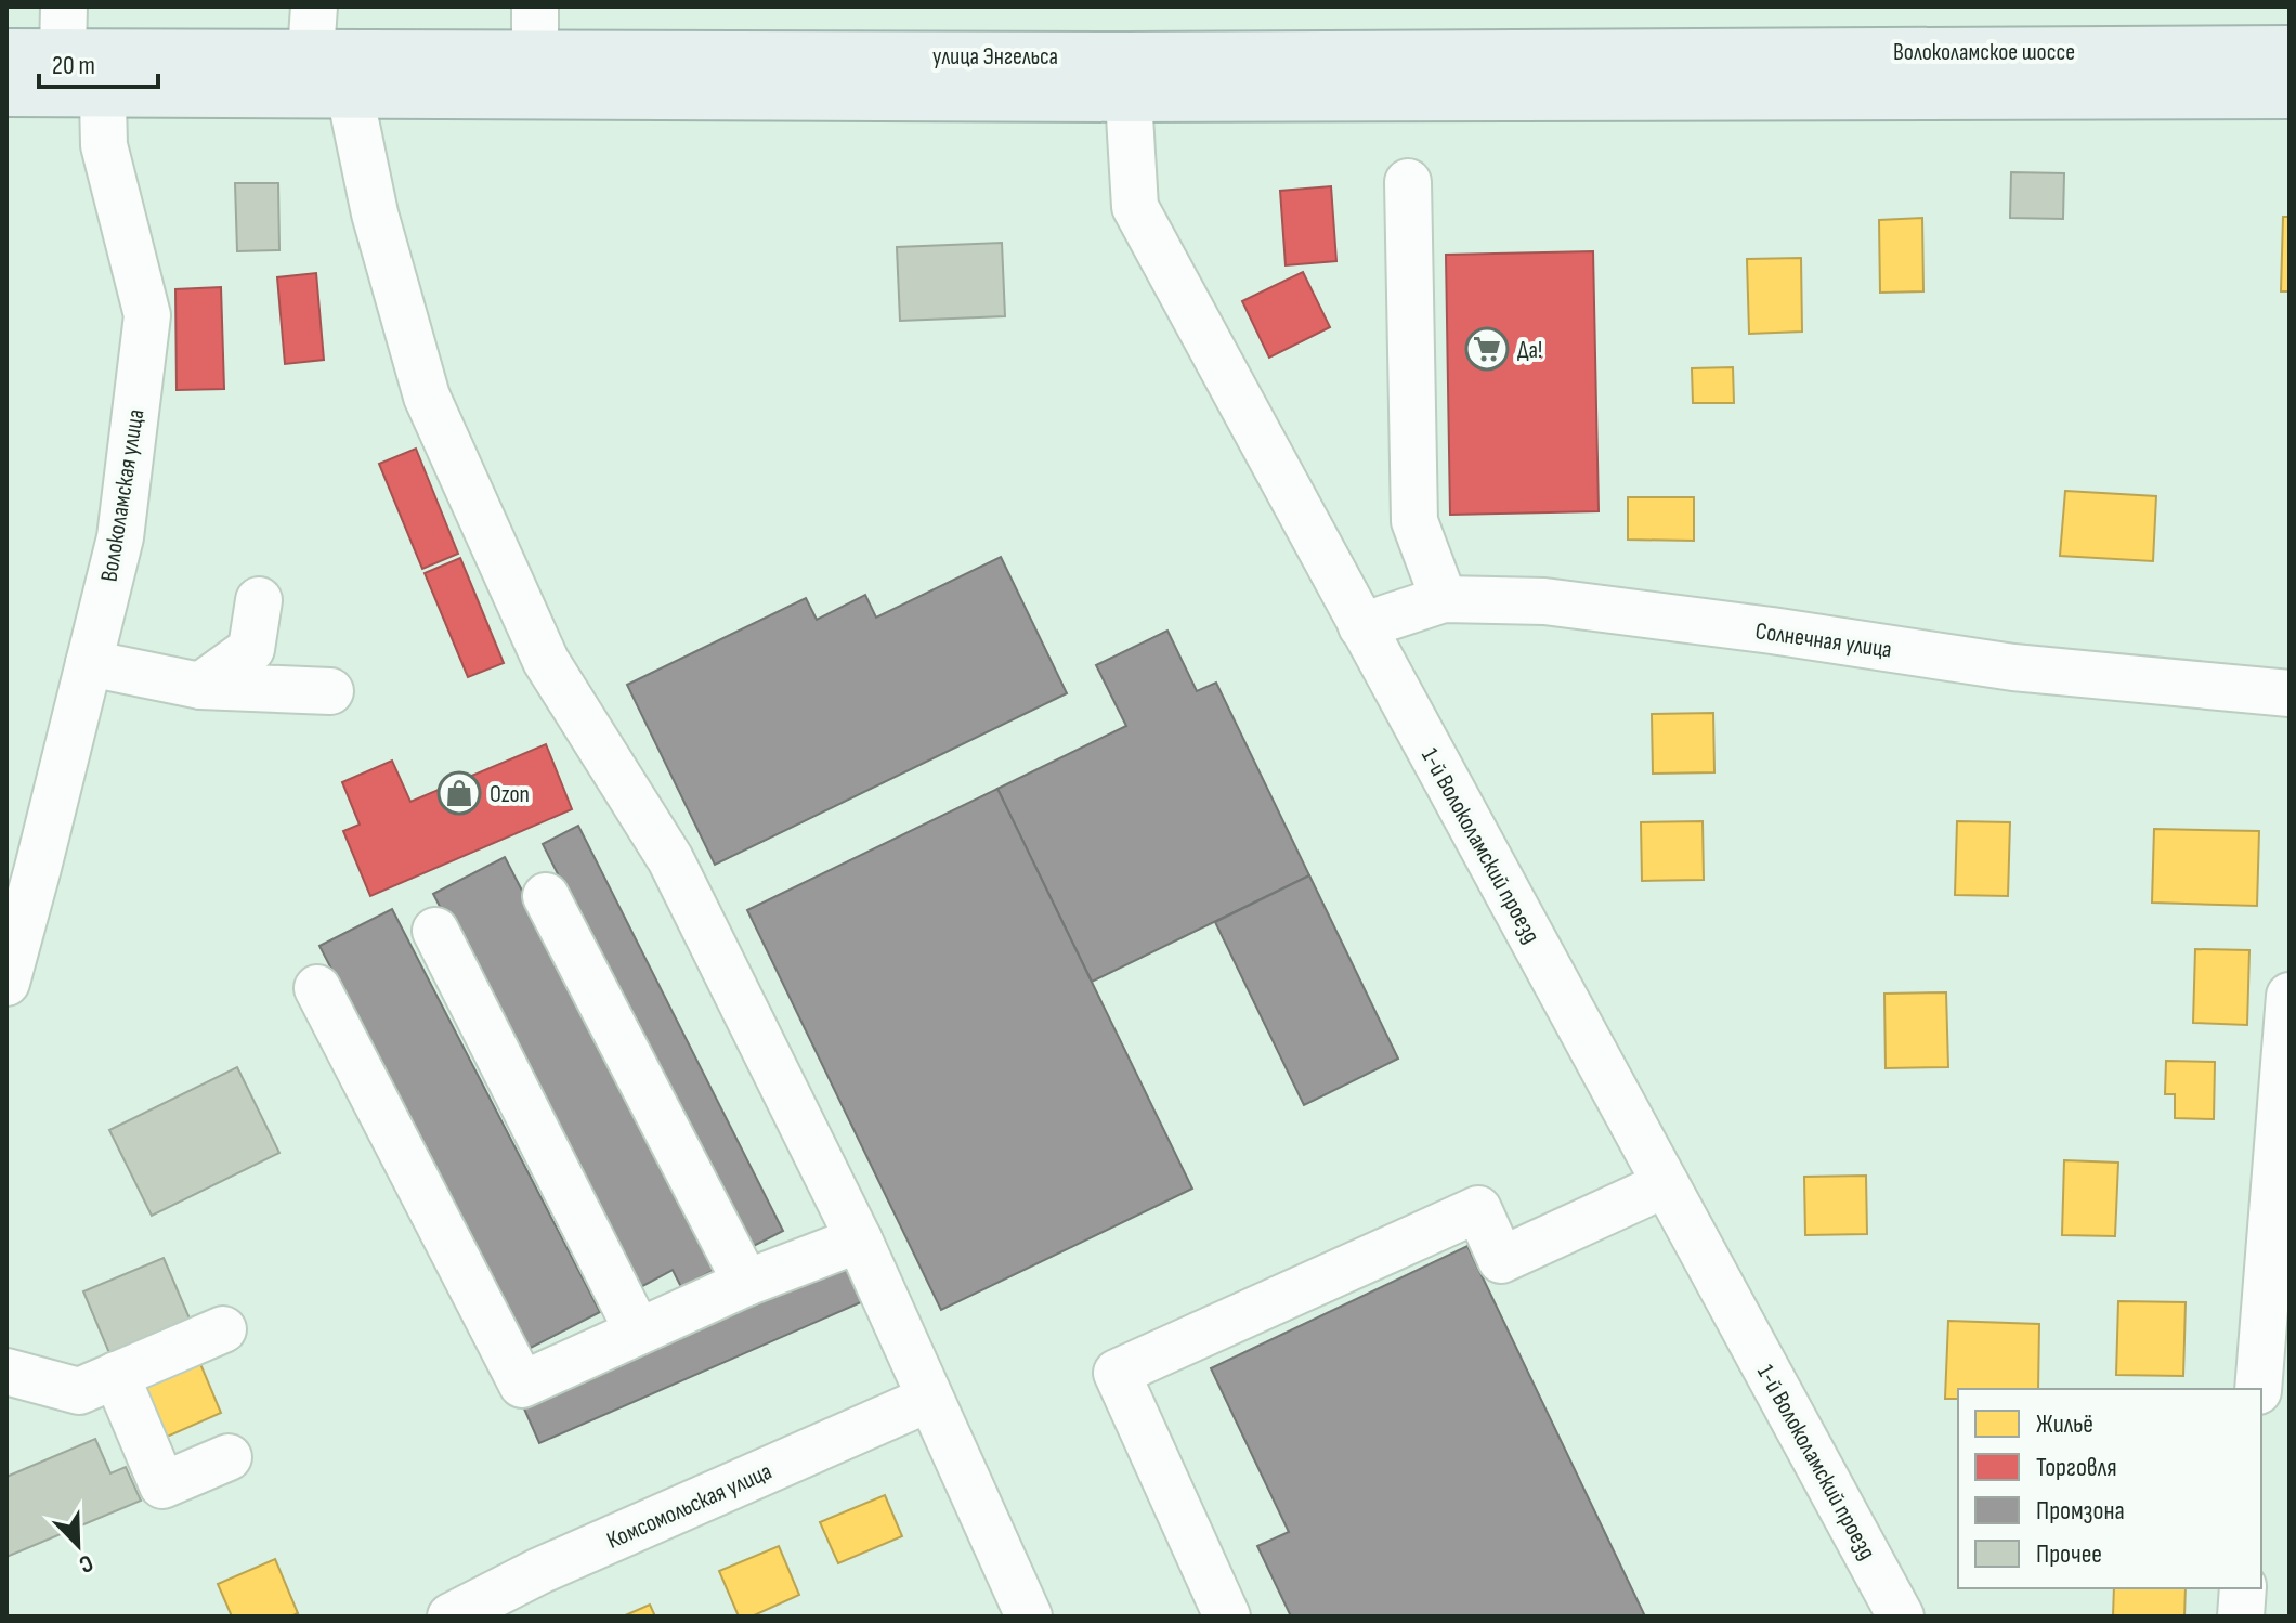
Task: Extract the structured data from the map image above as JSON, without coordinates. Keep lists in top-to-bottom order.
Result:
{
  "streets": {
    "main road": ["Волоколамское шоссе", "улица Энгельса"],
    "street": [
      "Волоколамская улица",
      "Солнечная улица",
      "1-й Волоколамский проезд",
      "Комсомольская улица"
    ]
  },
  "crossings": [
    ["Волоколамское шоссе", "улица Энгельса"],
    ["улица Энгельса", "Волоколамская улица"],
    ["улица Энгельса", "1-й Волоколамский проезд"],
    ["Солнечная улица", "1-й Волоколамский проезд"]
  ],
  "places": {
    "supermarket": ["Да!"],
    "shop": ["Ozon"]
  },
  "legend": [
    "Жильё",
    "Торговля",
    "Промзона",
    "Прочее"
  ],
  "scale_bar": "20 m",
  "north": "bottom right"
}
